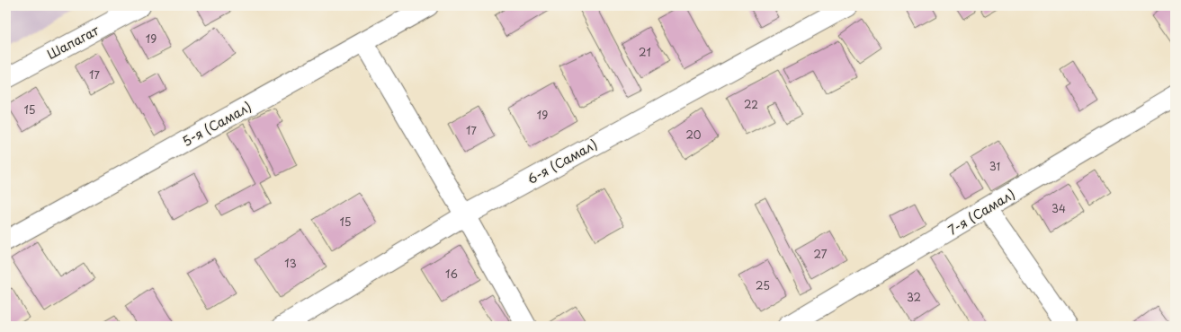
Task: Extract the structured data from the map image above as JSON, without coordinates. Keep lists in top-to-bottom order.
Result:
{
  "streets": {
    "street": [
      "Шапагат",
      "5-я (Самал)",
      "6-я (Самал)",
      "7-я (Самал)"
    ]
  },
  "house_numbers": [
    "19",
    "21",
    "17",
    "22",
    "15",
    "19",
    "17",
    "20",
    "31",
    "34",
    "15",
    "27",
    "13",
    "16",
    "25",
    "32"
  ]
}
